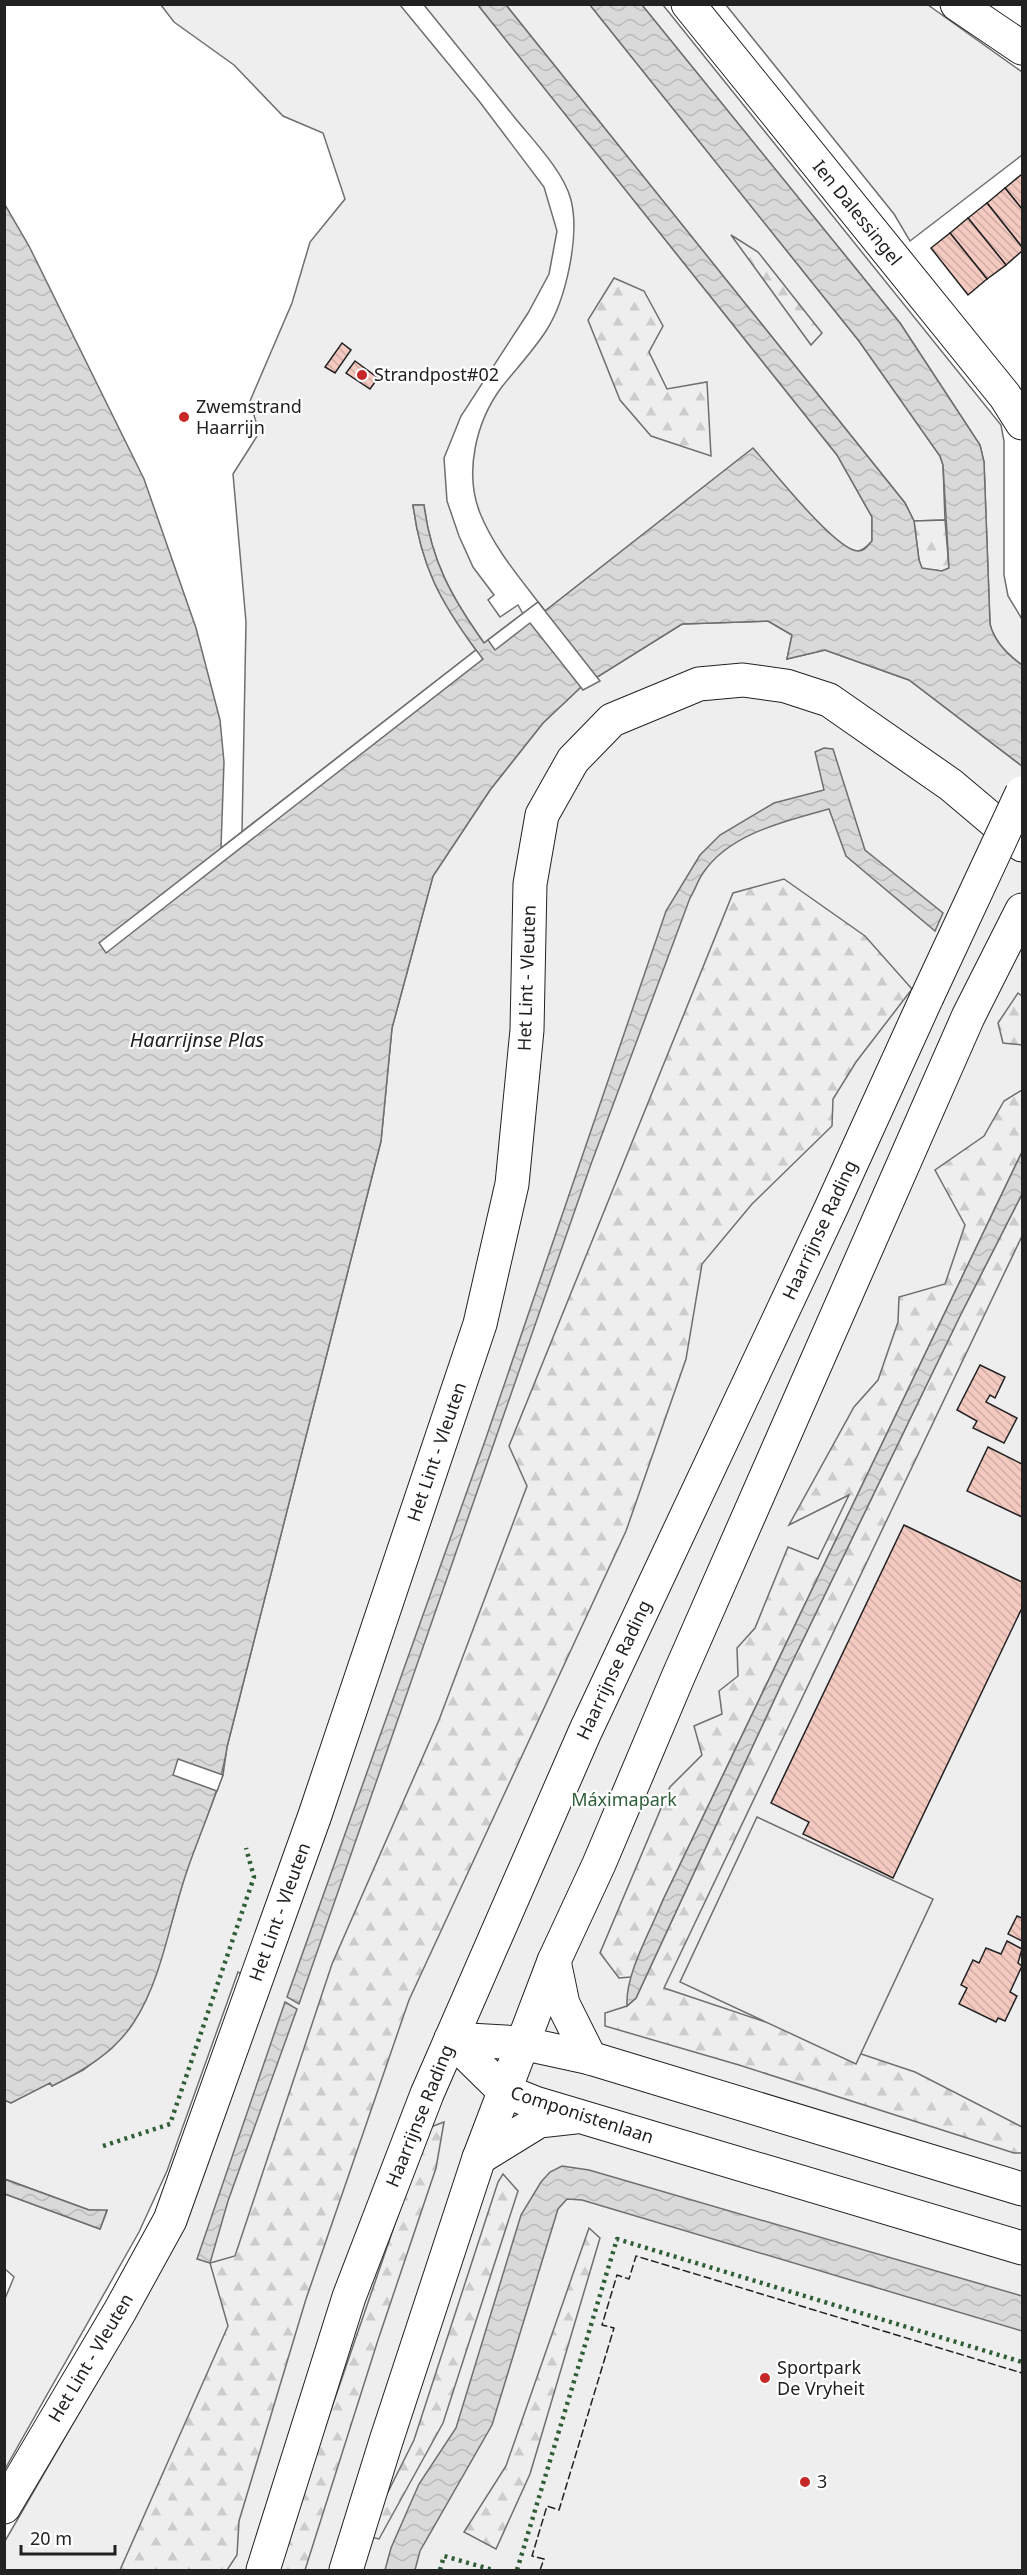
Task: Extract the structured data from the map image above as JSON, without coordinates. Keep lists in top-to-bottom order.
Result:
{
  "streets": {
    "street": [
      "Ien Dalessingel",
      "Het Lint - Vleuten",
      "Haarrijnse Rading",
      "Componistenlaan"
    ]
  },
  "crossings": [
    ["Haarrijnse Rading", "Componistenlaan"]
  ],
  "water": ["Haarrijnse Plas"],
  "parks": ["Máximapark"],
  "places": [
    "Strandpost#02",
    "Zwemstrand Haarrijn",
    "Sportpark De Vryheit",
    "3"
  ],
  "scale_bar": "20 m"
}
